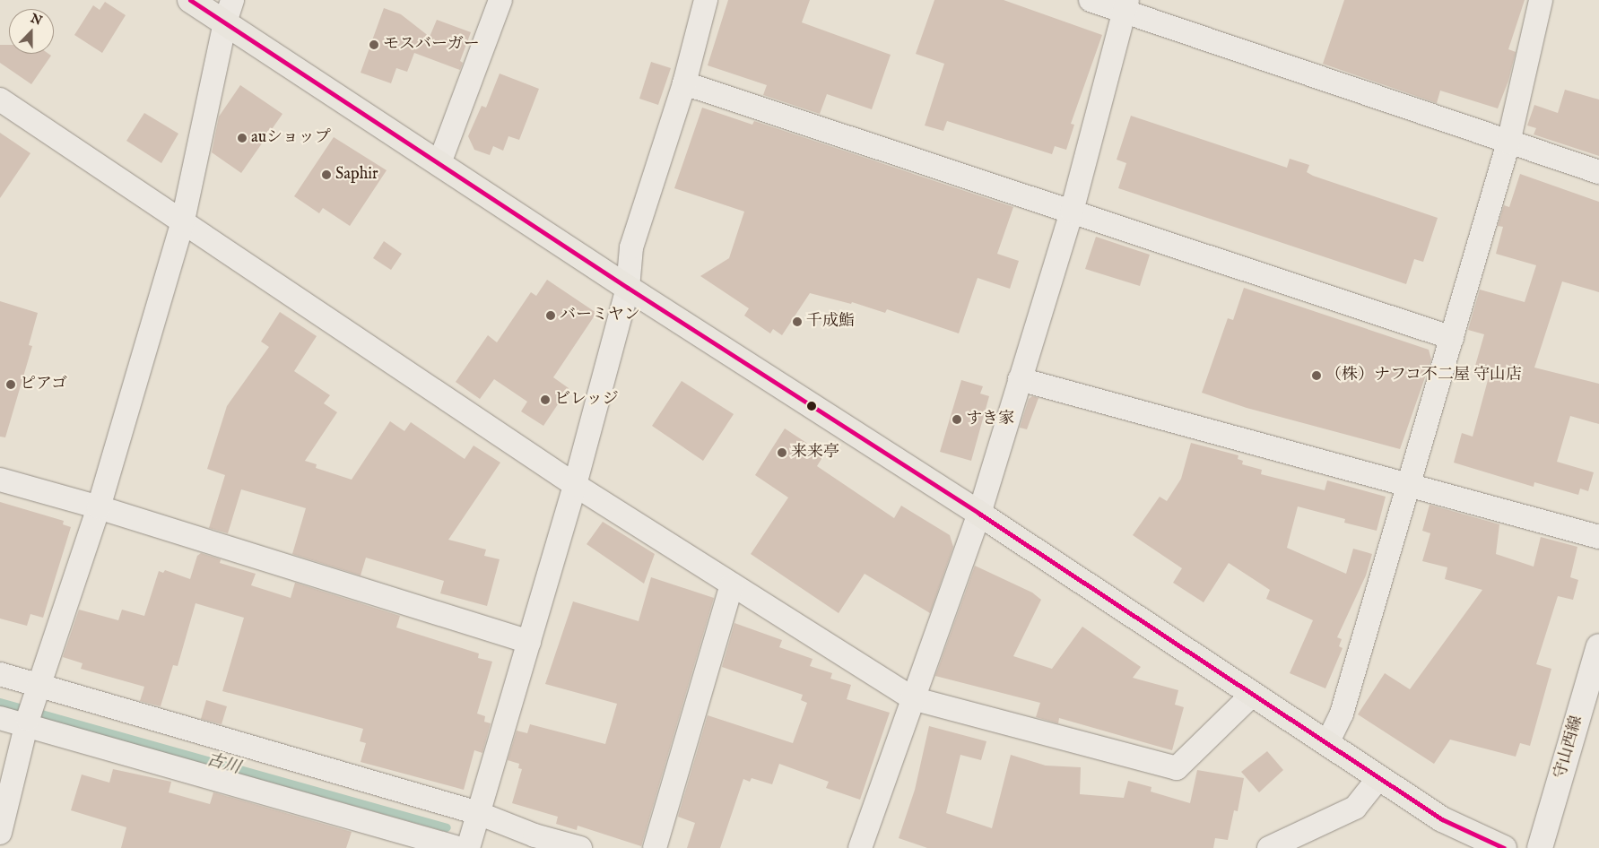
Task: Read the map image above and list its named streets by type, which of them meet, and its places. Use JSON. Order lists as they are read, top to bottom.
{
  "streets": {
    "main road": ["守山西線"]
  },
  "water": ["古川"],
  "places": [
    "モスバーガー",
    "auショップ",
    "Saphir",
    "バーミヤン",
    "千成鮨",
    "（株）ナフコ不二屋 守山店",
    "ピアゴ",
    "ビレッジ",
    "すき家",
    "来来亭"
  ],
  "north": "top"
}
